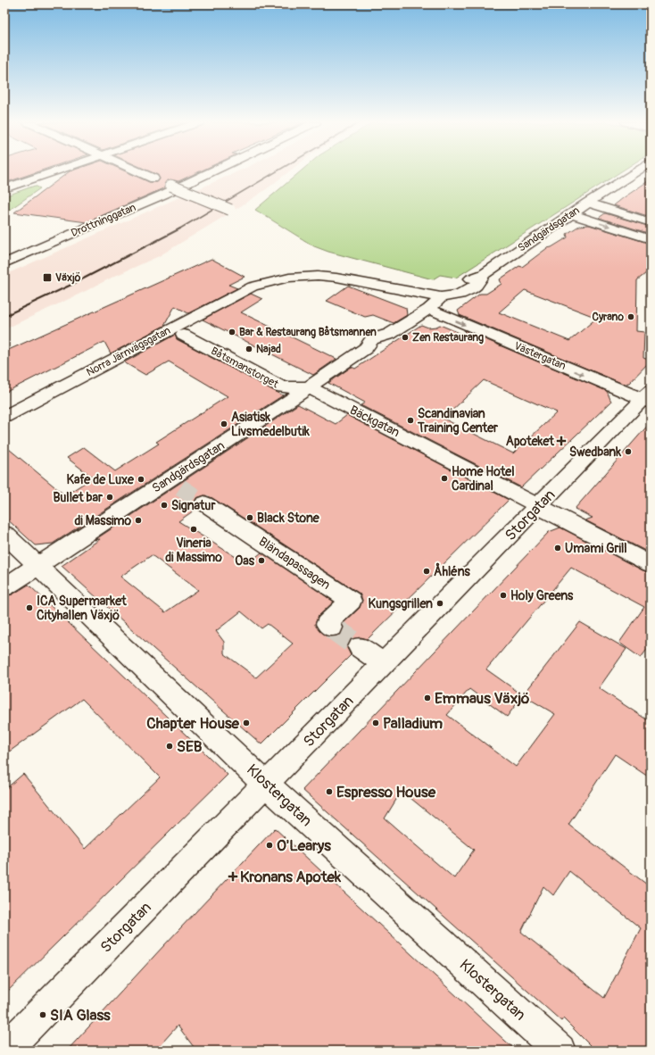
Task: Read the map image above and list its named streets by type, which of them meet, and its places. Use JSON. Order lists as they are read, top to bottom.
{
  "streets": {
    "street": [
      "Drottninggatan",
      "Sandgärdsgatan",
      "Norra Järnvägsgatan",
      "Västergatan",
      "Båtsmanstorget",
      "Bäckgatan",
      "Storgatan",
      "Bländapassagen",
      "Klostergatan"
    ]
  },
  "crossings": [
    ["Sandgärdsgatan", "Norra Järnvägsgatan"],
    ["Sandgärdsgatan", "Västergatan"],
    ["Sandgärdsgatan", "Båtsmanstorget"],
    ["Sandgärdsgatan", "Bäckgatan"],
    ["Sandgärdsgatan", "Klostergatan"],
    ["Västergatan", "Storgatan"],
    ["Båtsmanstorget", "Bäckgatan"],
    ["Bäckgatan", "Storgatan"],
    ["Storgatan", "Klostergatan"]
  ],
  "places": {
    "transit": ["Växjö"],
    "other": [
      "Cyrano",
      "Bar & Restaurang Båtsmannen",
      "Zen Restaurang",
      "Najad",
      "Scandinavian Training Center",
      "Asiatisk Livsmedelbutik",
      "Swedbank",
      "Home Hotel Cardinal",
      "Kafe de Luxe",
      "Bullet bar",
      "Signatur",
      "Black Stone",
      "di Massimo",
      "Vineria di Massimo",
      "Umami Grill",
      "Oas",
      "Åhléns",
      "Holy Greens",
      "Kungsgrillen",
      "ICA Supermarket Cityhallen Växjö",
      "Emmaus Växjö",
      "Chapter House",
      "Palladium",
      "SEB",
      "Espresso House",
      "O'Learys",
      "SIA Glass"
    ],
    "health": ["Apoteket", "Kronans Apotek"]
  }
}
